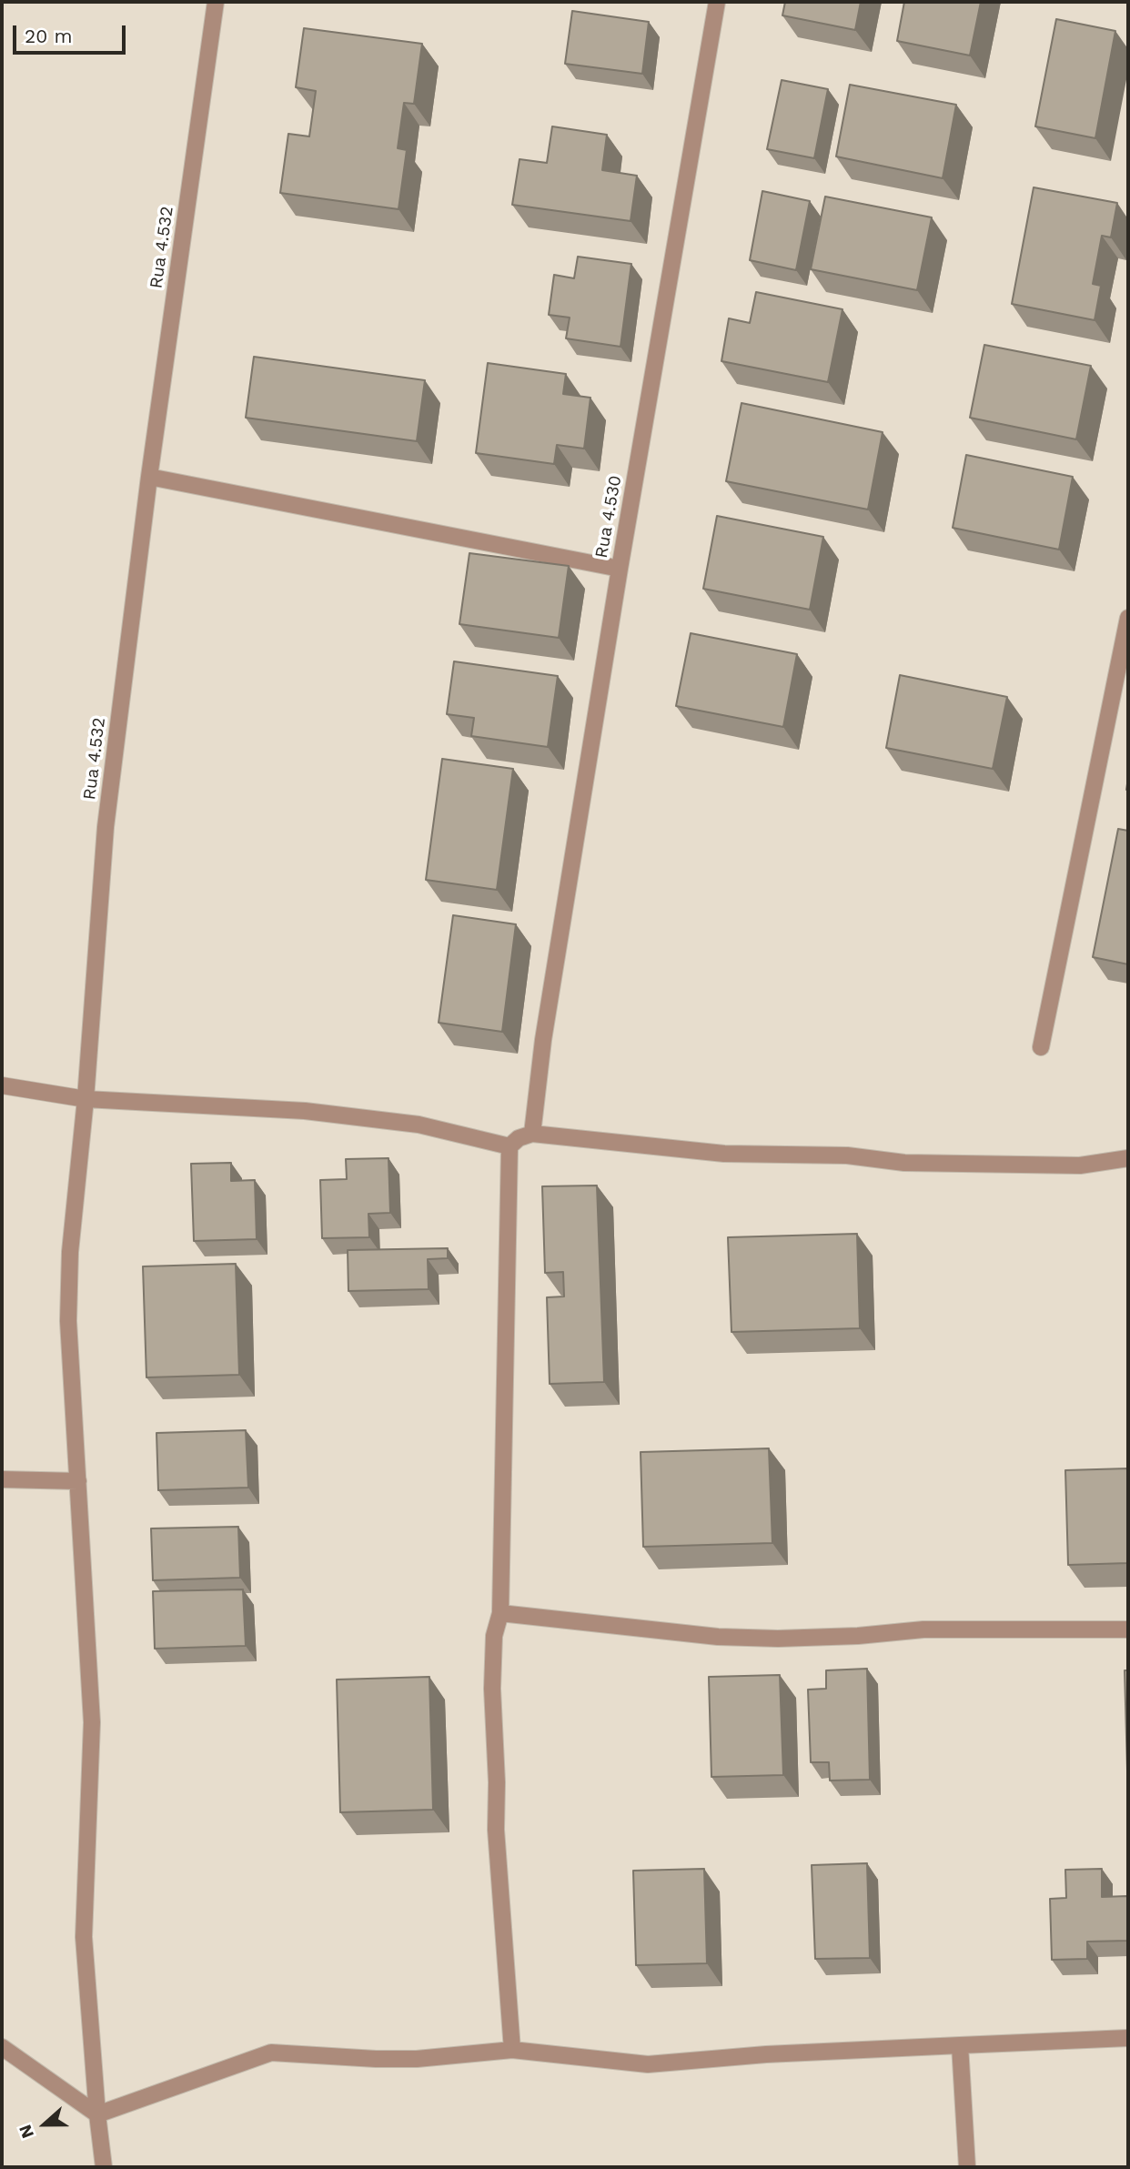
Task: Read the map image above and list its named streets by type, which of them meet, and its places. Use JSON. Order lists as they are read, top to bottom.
{
  "streets": {
    "street": ["Rua 4.532", "Rua 4.530"]
  },
  "scale_bar": "20 m",
  "north": "left"
}
